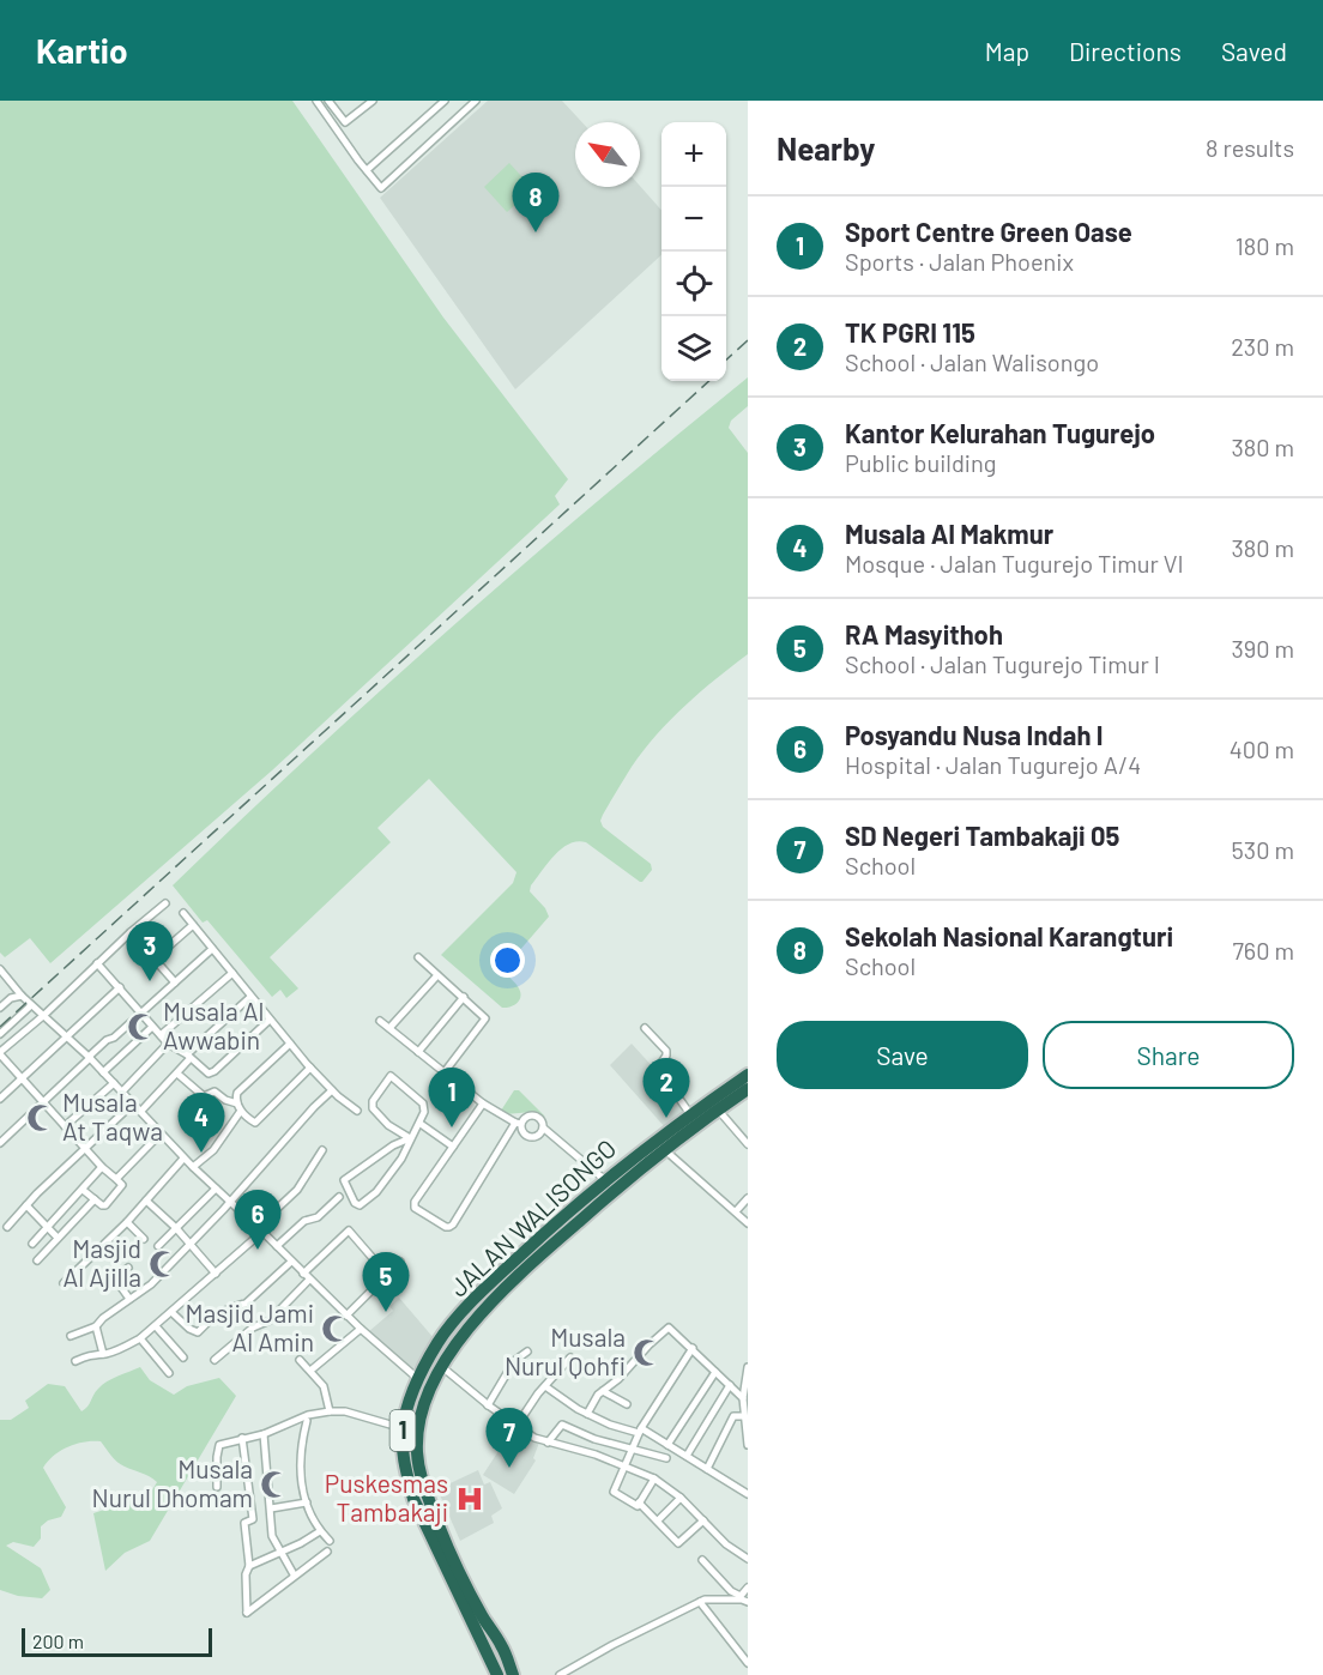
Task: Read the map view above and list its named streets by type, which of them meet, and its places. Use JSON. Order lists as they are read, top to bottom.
{
  "streets": {
    "highway": ["JALAN WALISONGO", "1"]
  },
  "places": {
    "mosque": [
      "Musala Al Awwabin",
      "Musala At Taqwa",
      "Masjid Al Ajilla",
      "Masjid Jami Al Amin",
      "Musala Nurul Qohfi",
      "Musala Nurul Dhomam"
    ],
    "hospital": ["Puskesmas Tambakaji"]
  },
  "scale_bar": "200 m",
  "north": "top left",
  "page": {
    "header": "Kartio",
    "nav": ["Map", "Directions", "Saved"],
    "heading": ["Nearby", "8 results"],
    "map_buttons": ["+", "−"],
    "pins": [
      "8",
      "3",
      "2",
      "1",
      "4",
      "6",
      "5",
      "7"
    ],
    "list": [
      {
        "mark": "1",
        "name": "Sport Centre Green Oase",
        "note": "Sports · Jalan Phoenix",
        "value": "180 m"
      },
      {
        "mark": "2",
        "name": "TK PGRI 115",
        "note": "School · Jalan Walisongo",
        "value": "230 m"
      },
      {
        "mark": "3",
        "name": "Kantor Kelurahan Tugurejo",
        "note": "Public building",
        "value": "380 m"
      },
      {
        "mark": "4",
        "name": "Musala Al Makmur",
        "note": "Mosque · Jalan Tugurejo Timur VI",
        "value": "380 m"
      },
      {
        "mark": "5",
        "name": "RA Masyithoh",
        "note": "School · Jalan Tugurejo Timur I",
        "value": "390 m"
      },
      {
        "mark": "6",
        "name": "Posyandu Nusa Indah I",
        "note": "Hospital · Jalan Tugurejo A/4",
        "value": "400 m"
      },
      {
        "mark": "7",
        "name": "SD Negeri Tambakaji 05",
        "note": "School",
        "value": "530 m"
      },
      {
        "mark": "8",
        "name": "Sekolah Nasional Karangturi",
        "note": "School",
        "value": "760 m"
      }
    ],
    "buttons": ["Save", "Share"],
    "scale": "200 m"
  }
}
